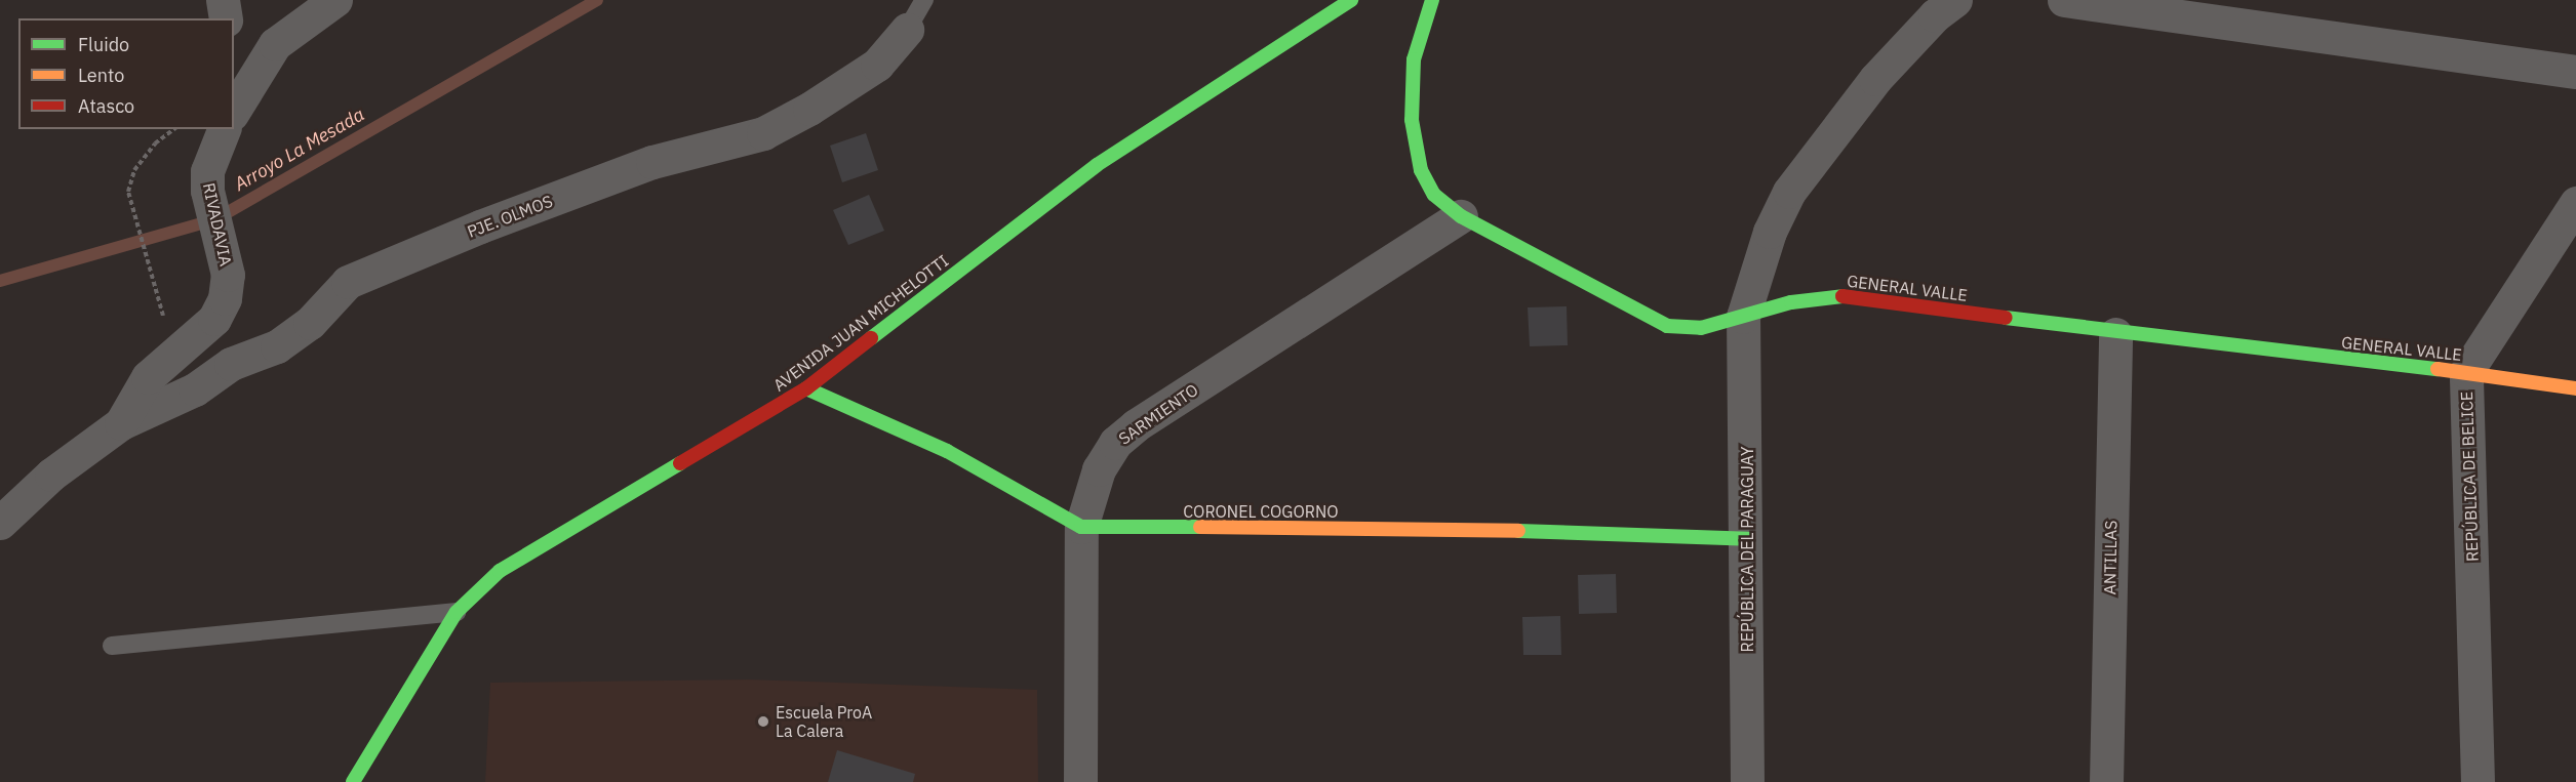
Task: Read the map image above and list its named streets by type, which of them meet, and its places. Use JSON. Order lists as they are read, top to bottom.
{
  "streets": {
    "street": [
      "PJE. OLMOS",
      "RIVADAVIA",
      "GENERAL VALLE",
      "AVENIDA JUAN MICHELOTTI",
      "SARMIENTO",
      "REPÚBLICA DE BELICE",
      "CORONEL COGORNO",
      "REPÚBLICA DEL PARAGUAY",
      "ANTILLAS"
    ]
  },
  "crossings": [
    ["PJE. OLMOS", "RIVADAVIA"],
    ["GENERAL VALLE", "SARMIENTO"],
    ["GENERAL VALLE", "REPÚBLICA DE BELICE"],
    ["GENERAL VALLE", "REPÚBLICA DEL PARAGUAY"],
    ["GENERAL VALLE", "ANTILLAS"],
    ["AVENIDA JUAN MICHELOTTI", "CORONEL COGORNO"],
    ["SARMIENTO", "CORONEL COGORNO"],
    ["CORONEL COGORNO", "REPÚBLICA DEL PARAGUAY"]
  ],
  "water": ["Arroyo La Mesada"],
  "places": ["Escuela ProA La Calera"],
  "legend": ["Fluido", "Lento", "Atasco"]
}
